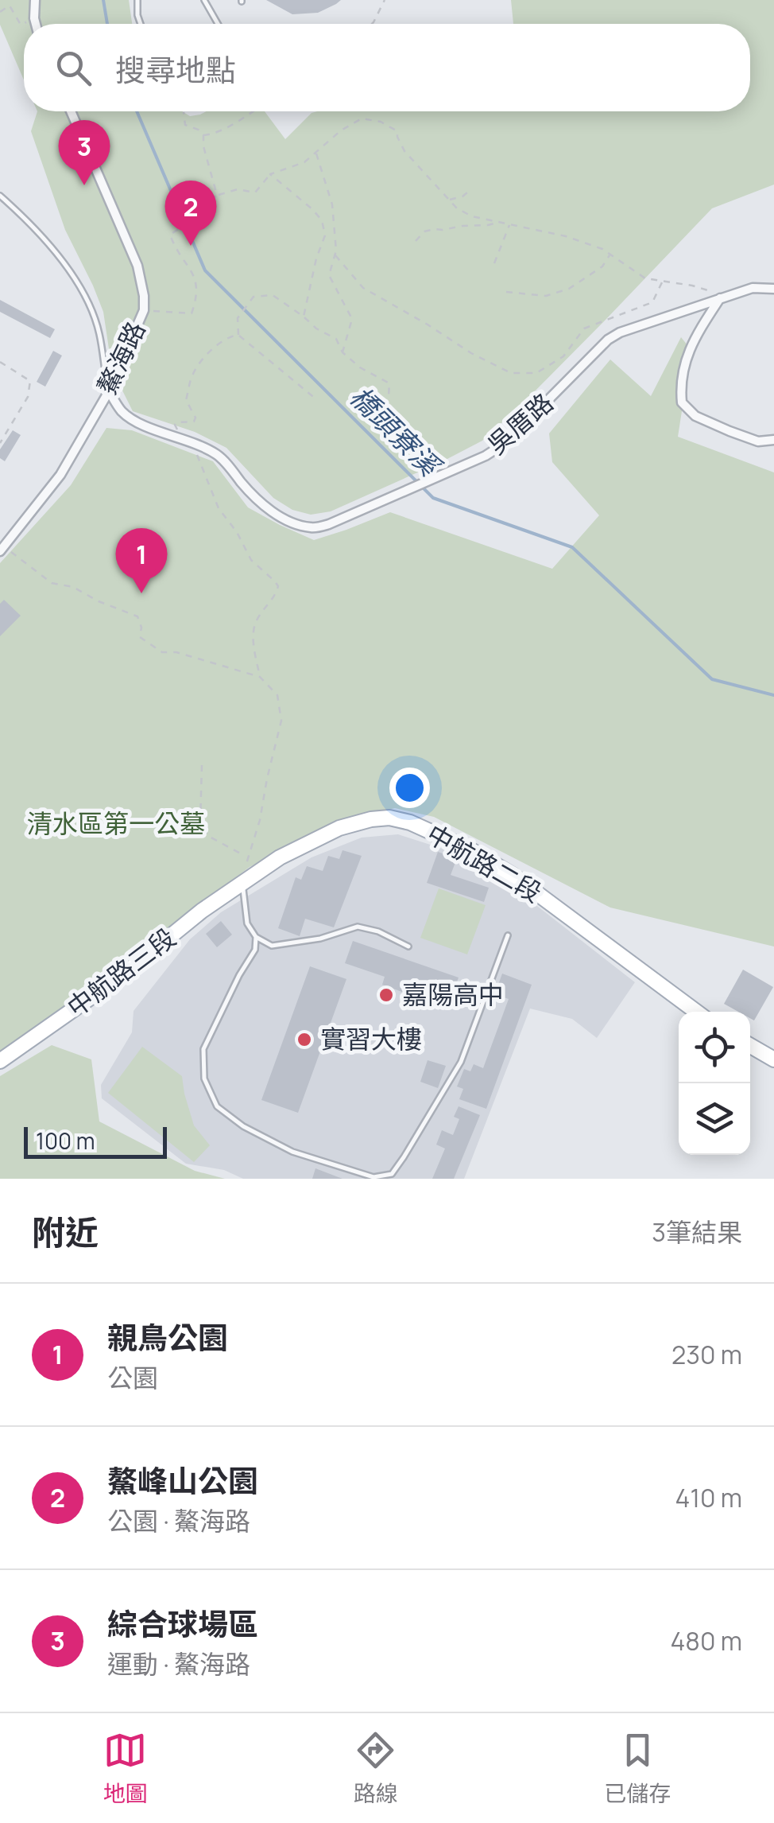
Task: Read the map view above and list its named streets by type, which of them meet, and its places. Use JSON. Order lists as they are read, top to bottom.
{
  "streets": {
    "main road": ["中航路二段", "中航路三段"],
    "street": ["鰲海路", "吳厝路"]
  },
  "crossings": [
    ["鰲海路", "吳厝路"],
    ["中航路二段", "中航路三段"]
  ],
  "water": ["橋頭寮溪"],
  "parks": ["清水區第一公墓"],
  "places": ["嘉陽高中", "實習大樓"],
  "scale_bar": "100 m",
  "page": {
    "search": "搜尋地點",
    "pins": ["3", "2", "1"],
    "scale": "100 m",
    "heading": ["附近", "3筆結果"],
    "list": [
      {
        "mark": "1",
        "name": "親鳥公園",
        "note": "公園",
        "value": "230 m"
      },
      {
        "mark": "2",
        "name": "鰲峰山公園",
        "note": "公園 · 鰲海路",
        "value": "410 m"
      },
      {
        "mark": "3",
        "name": "綜合球場區",
        "note": "運動 · 鰲海路",
        "value": "480 m"
      }
    ],
    "nav": ["地圖", "路線", "已儲存"]
  }
}
